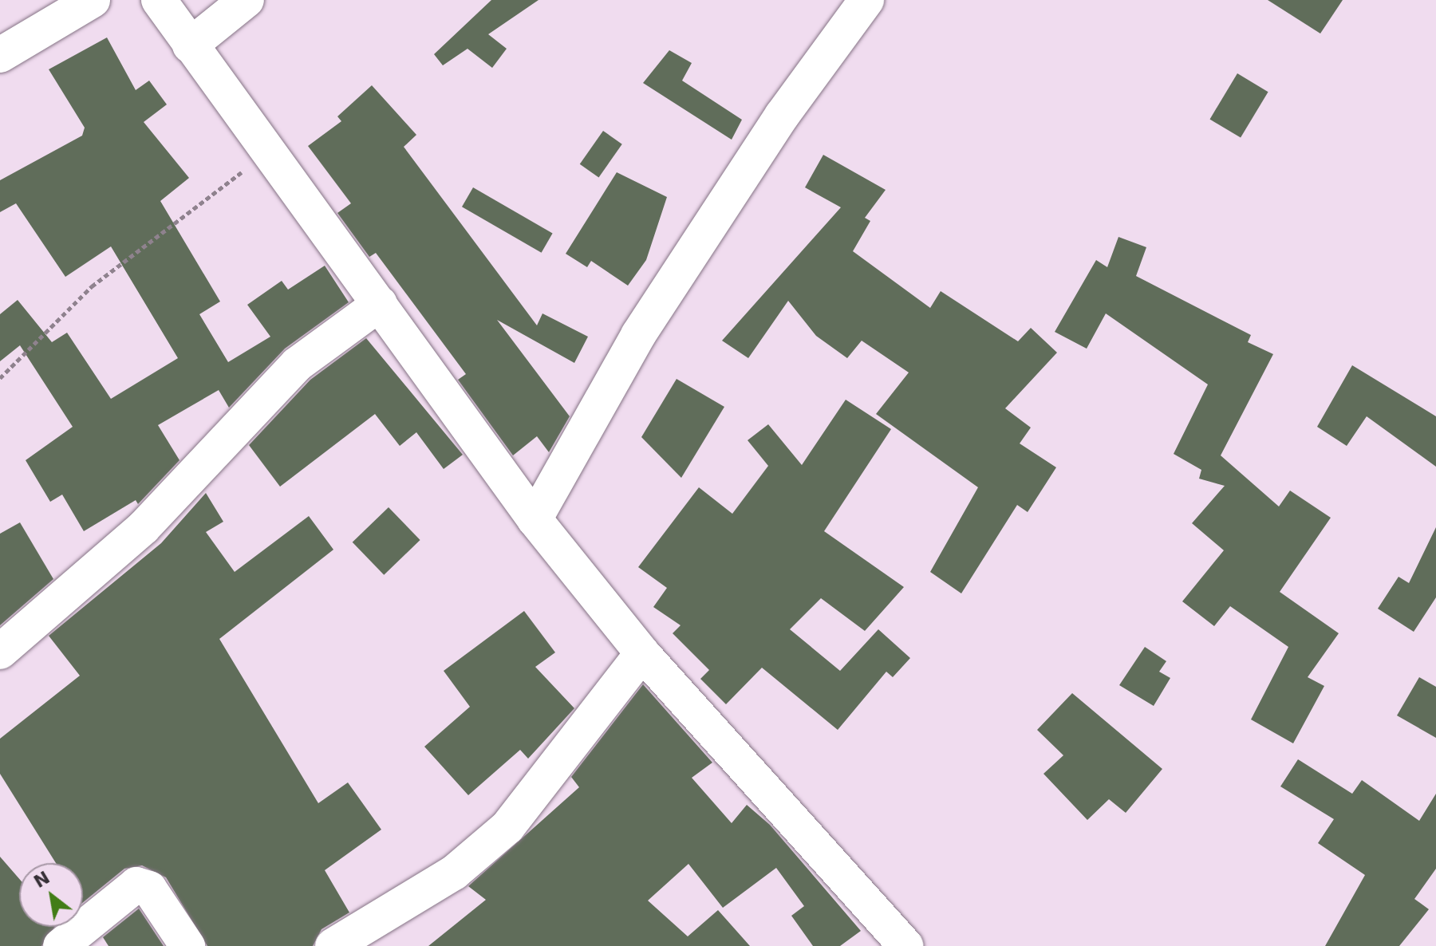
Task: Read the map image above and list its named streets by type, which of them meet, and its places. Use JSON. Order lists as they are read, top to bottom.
{
  "north": "top left"
}
